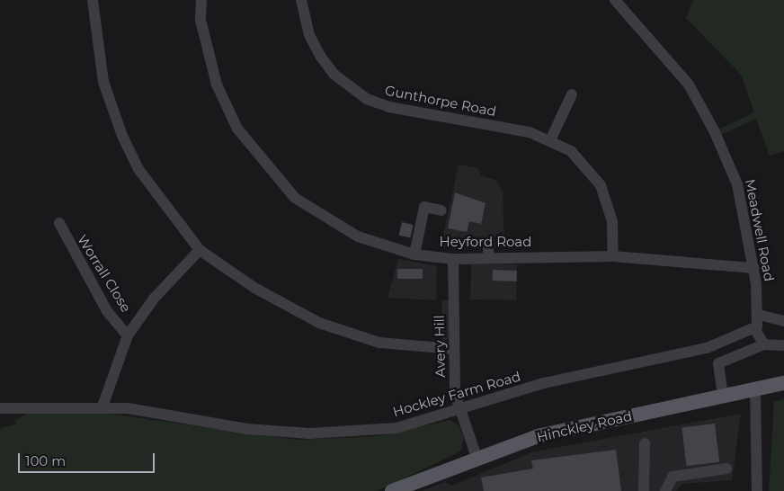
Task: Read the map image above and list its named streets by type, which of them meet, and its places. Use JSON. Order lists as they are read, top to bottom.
{
  "streets": {
    "main road": ["Hinckley Road"],
    "street": [
      "Gunthorpe Road",
      "Meadwell Road",
      "Heyford Road",
      "Worrall Close",
      "Avery Hill",
      "Hockley Farm Road"
    ]
  },
  "crossings": [
    ["Gunthorpe Road", "Heyford Road"],
    ["Meadwell Road", "Heyford Road"],
    ["Meadwell Road", "Hockley Farm Road"],
    ["Heyford Road", "Avery Hill"],
    ["Avery Hill", "Hockley Farm Road"],
    ["Avery Hill", "Hinckley Road"]
  ],
  "scale_bar": "100 m"
}
